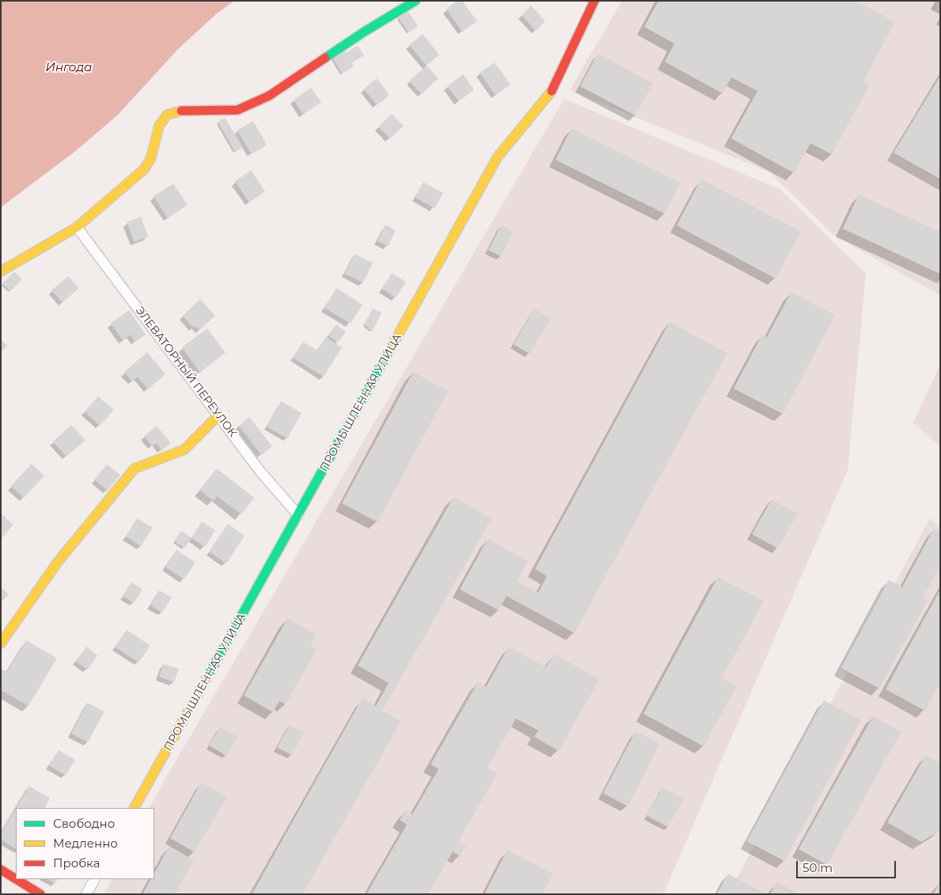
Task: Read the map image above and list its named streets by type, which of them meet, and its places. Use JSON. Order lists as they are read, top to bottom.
{
  "streets": {
    "street": ["ЭЛЕВАТОРНЫЙ ПЕРЕУЛОК", "ПРОМЫШЛЕННАЯ УЛИЦА"]
  },
  "crossings": [
    ["ЭЛЕВАТОРНЫЙ ПЕРЕУЛОК", "ПРОМЫШЛЕННАЯ УЛИЦА"]
  ],
  "water": ["Ингода"],
  "legend": ["Свободно", "Медленно", "Пробка"],
  "scale_bar": "50 m"
}
